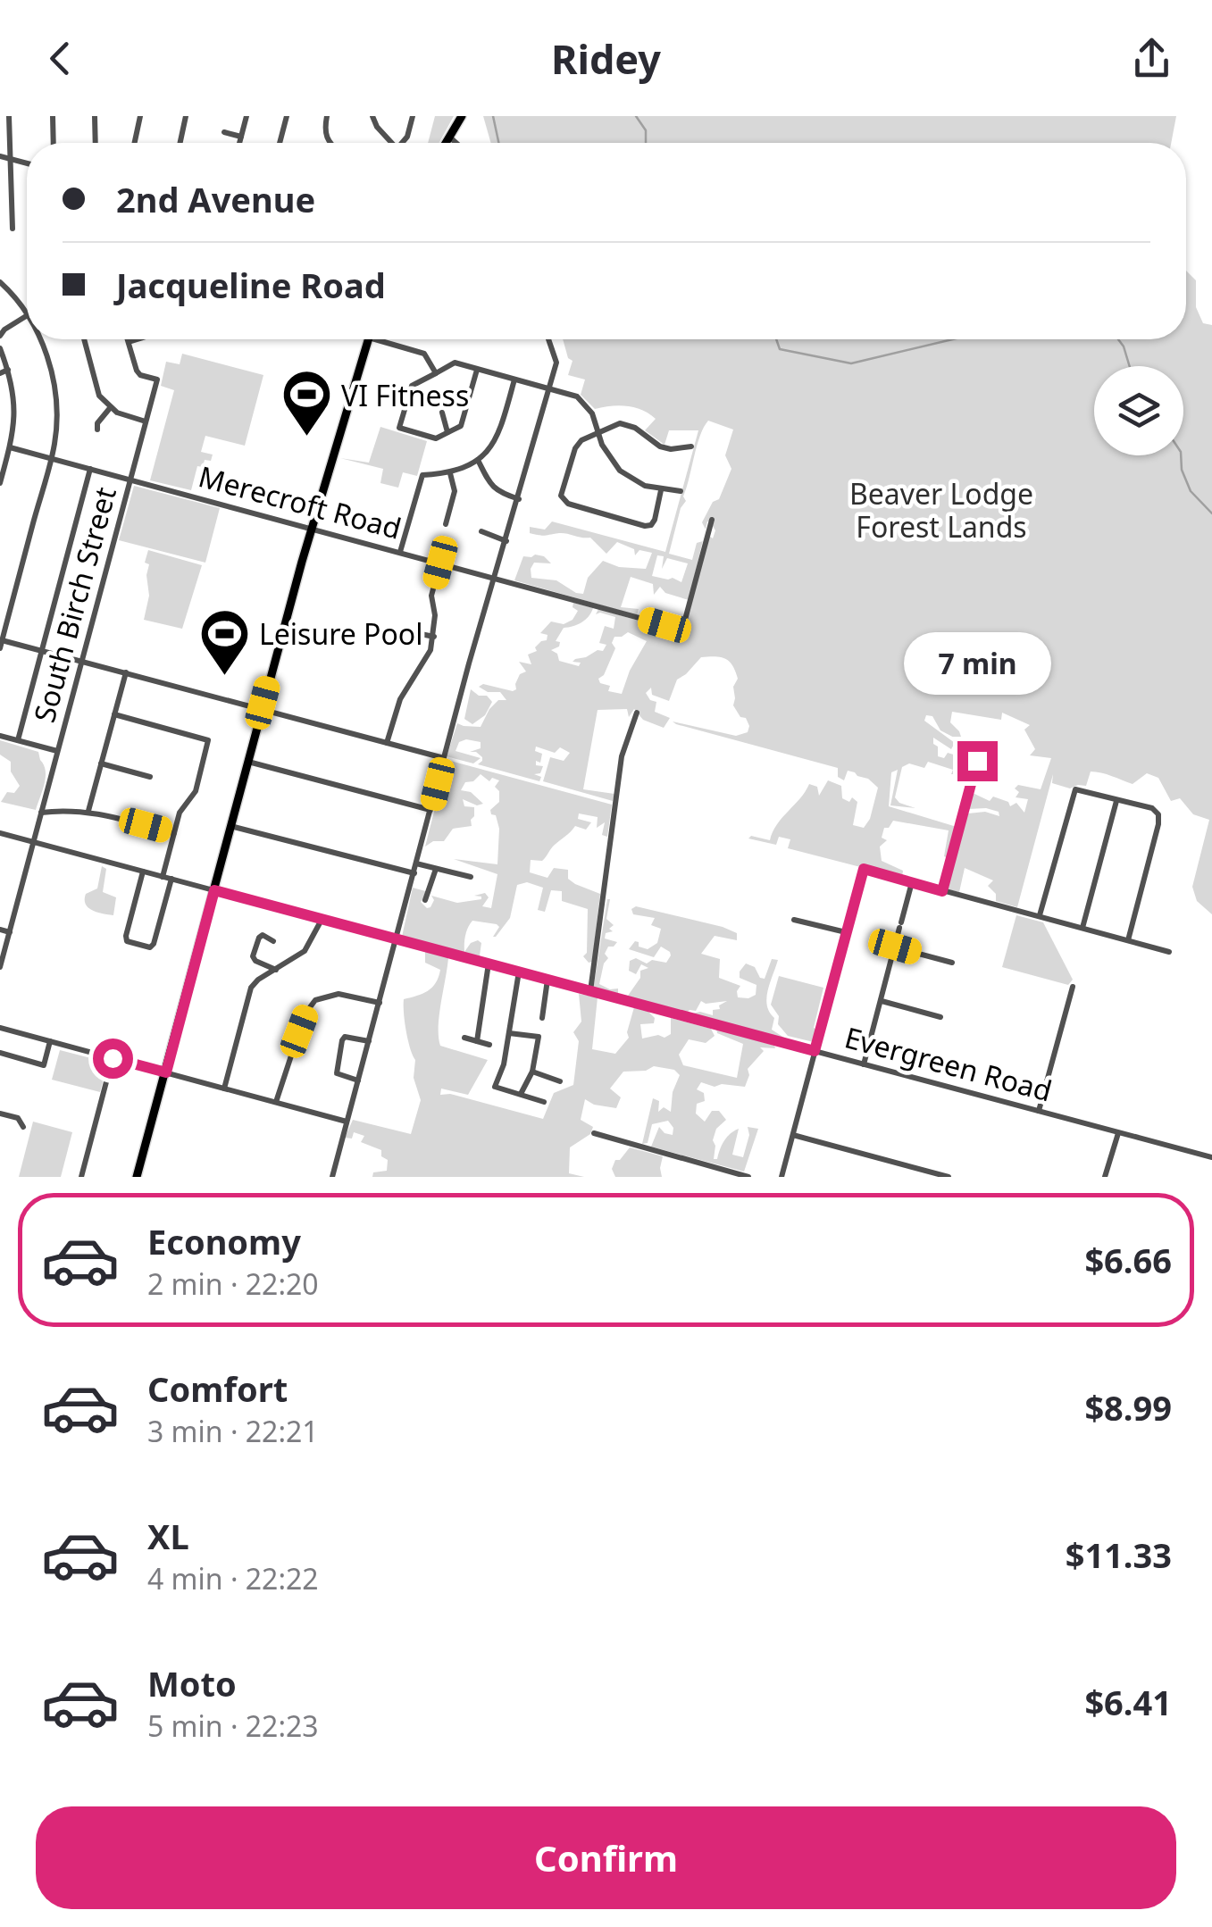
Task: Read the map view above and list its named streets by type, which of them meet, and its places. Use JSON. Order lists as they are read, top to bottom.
{
  "streets": {
    "street": ["Merecroft Road", "South Birch Street", "Evergreen Road"]
  },
  "crossings": [
    ["Merecroft Road", "South Birch Street"],
    ["South Birch Street", "Evergreen Road"]
  ],
  "parks": ["Beaver Lodge Forest Lands"],
  "places": {
    "sports": ["VI Fitness", "Leisure Pool"]
  },
  "page": {
    "header": "Ridey",
    "banner": ["2nd Avenue", "Jacqueline Road"],
    "bubble": "7 min",
    "list": [
      {
        "name": "Economy",
        "note": "2 min · 22:20",
        "value": "$6.66"
      },
      {
        "name": "Comfort",
        "note": "3 min · 22:21",
        "value": "$8.99"
      },
      {
        "name": "XL",
        "note": "4 min · 22:22",
        "value": "$11.33"
      },
      {
        "name": "Moto",
        "note": "5 min · 22:23",
        "value": "$6.41"
      }
    ],
    "buttons": "Confirm"
  }
}
